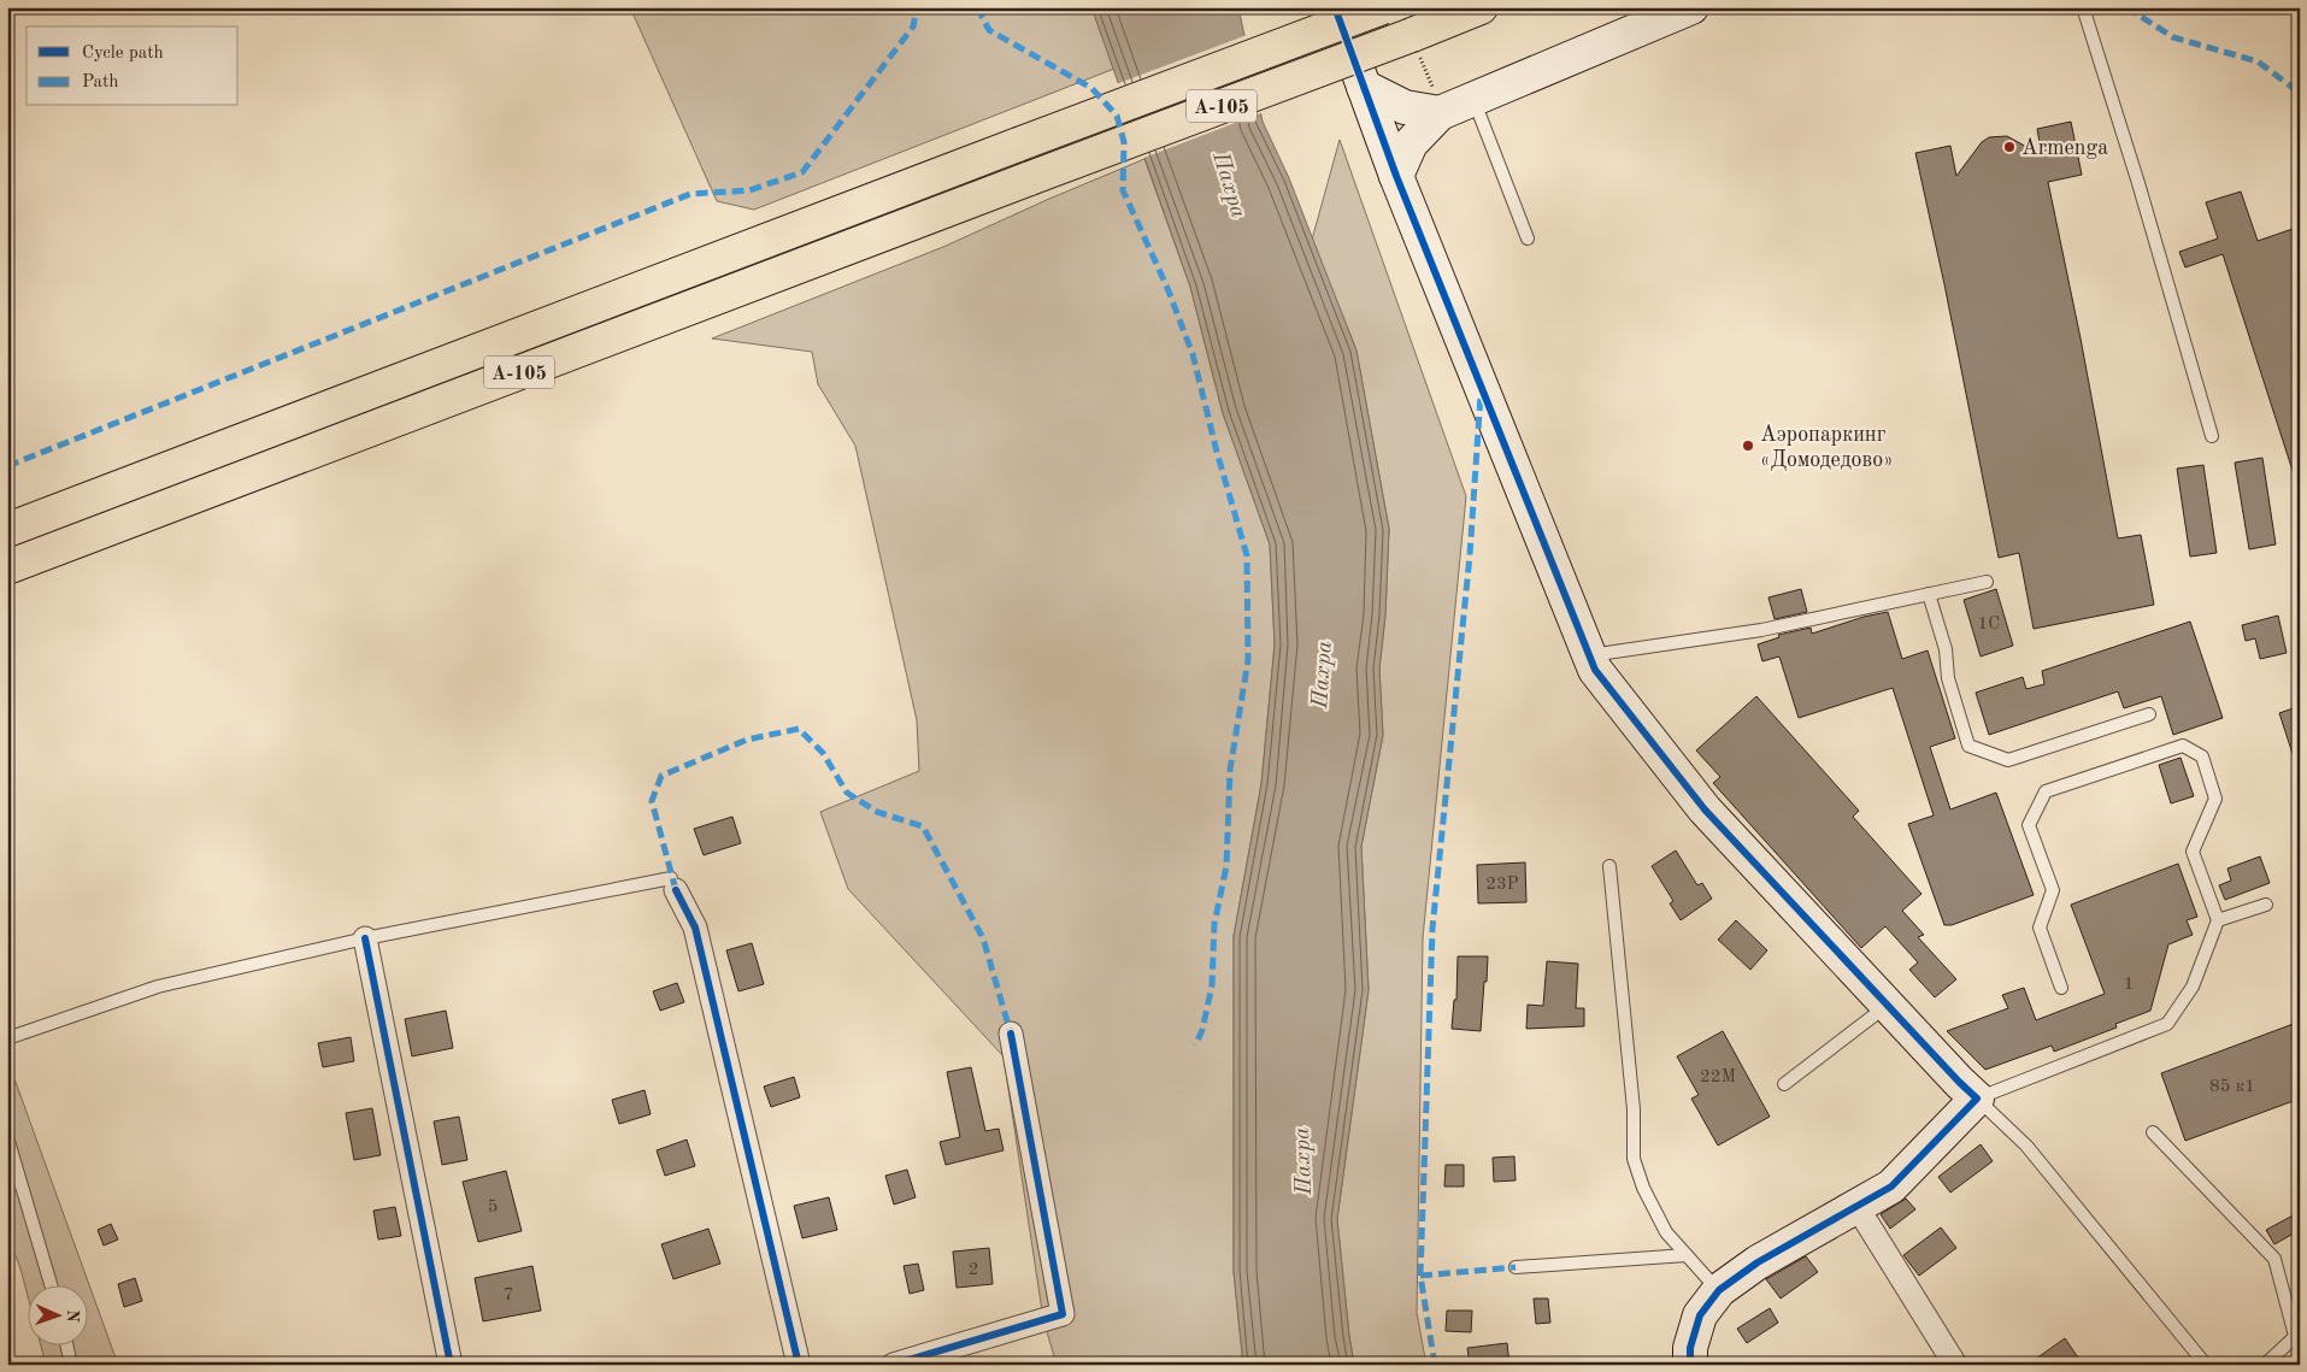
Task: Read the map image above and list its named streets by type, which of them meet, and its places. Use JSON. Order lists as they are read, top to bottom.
{
  "streets": {
    "highway": ["А-105"]
  },
  "water": ["Пахра"],
  "places": ["Armenga", "Аэропаркинг «Домодедово»"],
  "house_numbers": [
    "1С",
    "23Р",
    "1",
    "22М",
    "85 к1",
    "5",
    "2",
    "7"
  ],
  "legend": ["Cycle path", "Path"],
  "north": "right"
}
